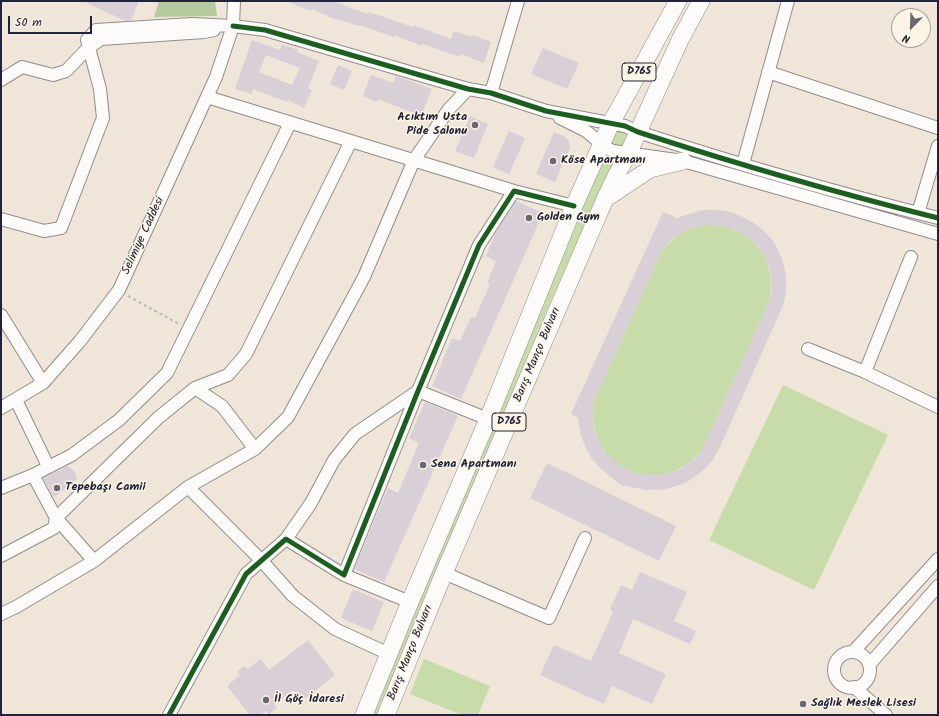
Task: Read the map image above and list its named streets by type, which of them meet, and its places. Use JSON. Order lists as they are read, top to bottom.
{
  "streets": {
    "highway": ["D765", "Barış Manço Bulvarı"],
    "street": ["Selimiye Caddesi"]
  },
  "places": [
    "Acıktım Usta Pide Salonu",
    "Köse Apartmanı",
    "Golden Gym",
    "Sena Apartmanı",
    "Tepebaşı Camii",
    "İl Göç İdaresi",
    "Sağlık Meslek Lisesi"
  ],
  "scale_bar": "50 m",
  "north": "bottom left"
}
